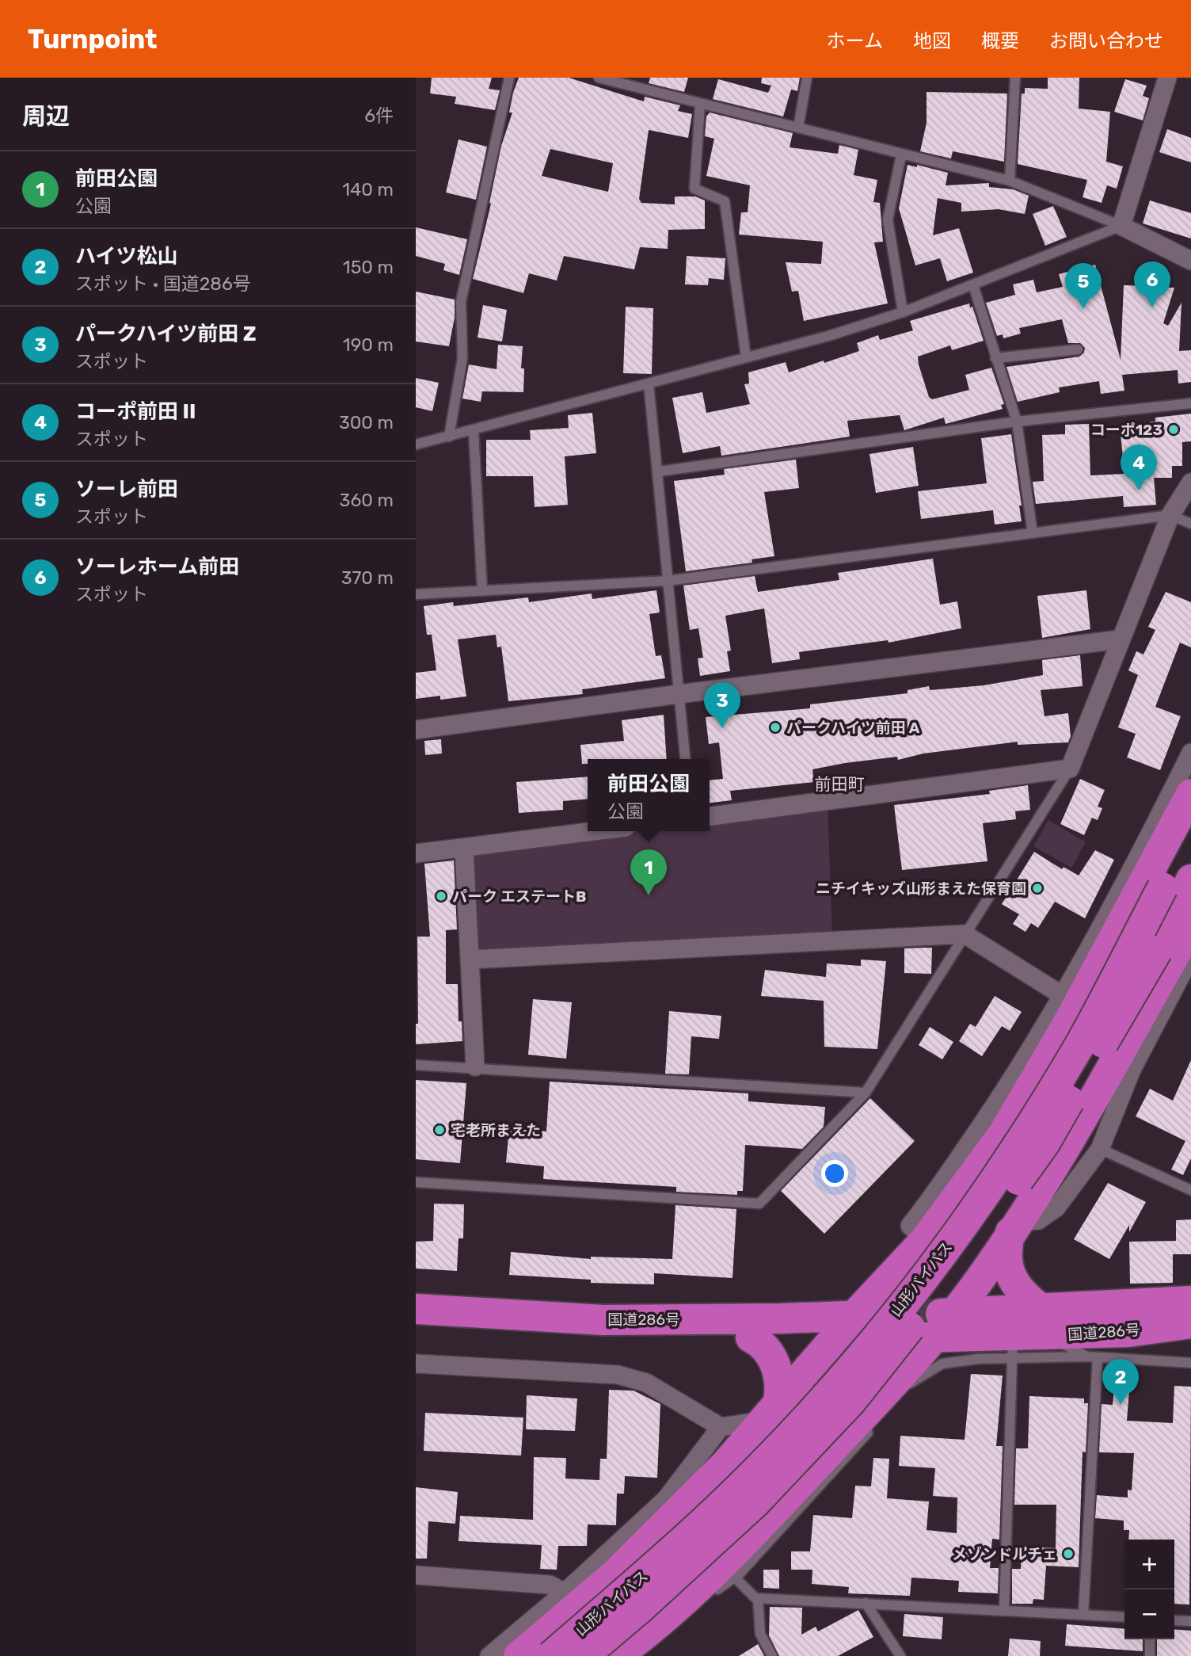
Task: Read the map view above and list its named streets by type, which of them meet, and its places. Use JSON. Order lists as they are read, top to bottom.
{
  "streets": {
    "highway": ["山形バイパス", "国道286号"]
  },
  "districts": ["前田町"],
  "places": [
    "コーポ123",
    "パークハイツ前田 A",
    "ニチイキッズ山形まえた保育園",
    "パーク エステートB",
    "宅老所まえた",
    "メゾンドルチェ"
  ],
  "page": {
    "header": "Turnpoint",
    "nav": [
      "ホーム",
      "地図",
      "概要",
      "お問い合わせ"
    ],
    "heading": ["周辺", "6件"],
    "list": [
      {
        "mark": "1",
        "name": "前田公園",
        "note": "公園",
        "value": "140 m"
      },
      {
        "mark": "2",
        "name": "ハイツ松山",
        "note": "スポット · 国道286号",
        "value": "150 m"
      },
      {
        "mark": "3",
        "name": "パークハイツ前田 Z",
        "note": "スポット",
        "value": "190 m"
      },
      {
        "mark": "4",
        "name": "コーポ前田 II",
        "note": "スポット",
        "value": "300 m"
      },
      {
        "mark": "5",
        "name": "ソーレ前田",
        "note": "スポット",
        "value": "360 m"
      },
      {
        "mark": "6",
        "name": "ソーレホーム前田",
        "note": "スポット",
        "value": "370 m"
      }
    ],
    "pins": [
      "6",
      "5",
      "4",
      "3",
      "1",
      "2"
    ],
    "popup": ["前田公園", "公園"],
    "map_buttons": ["+", "−"]
  }
}
